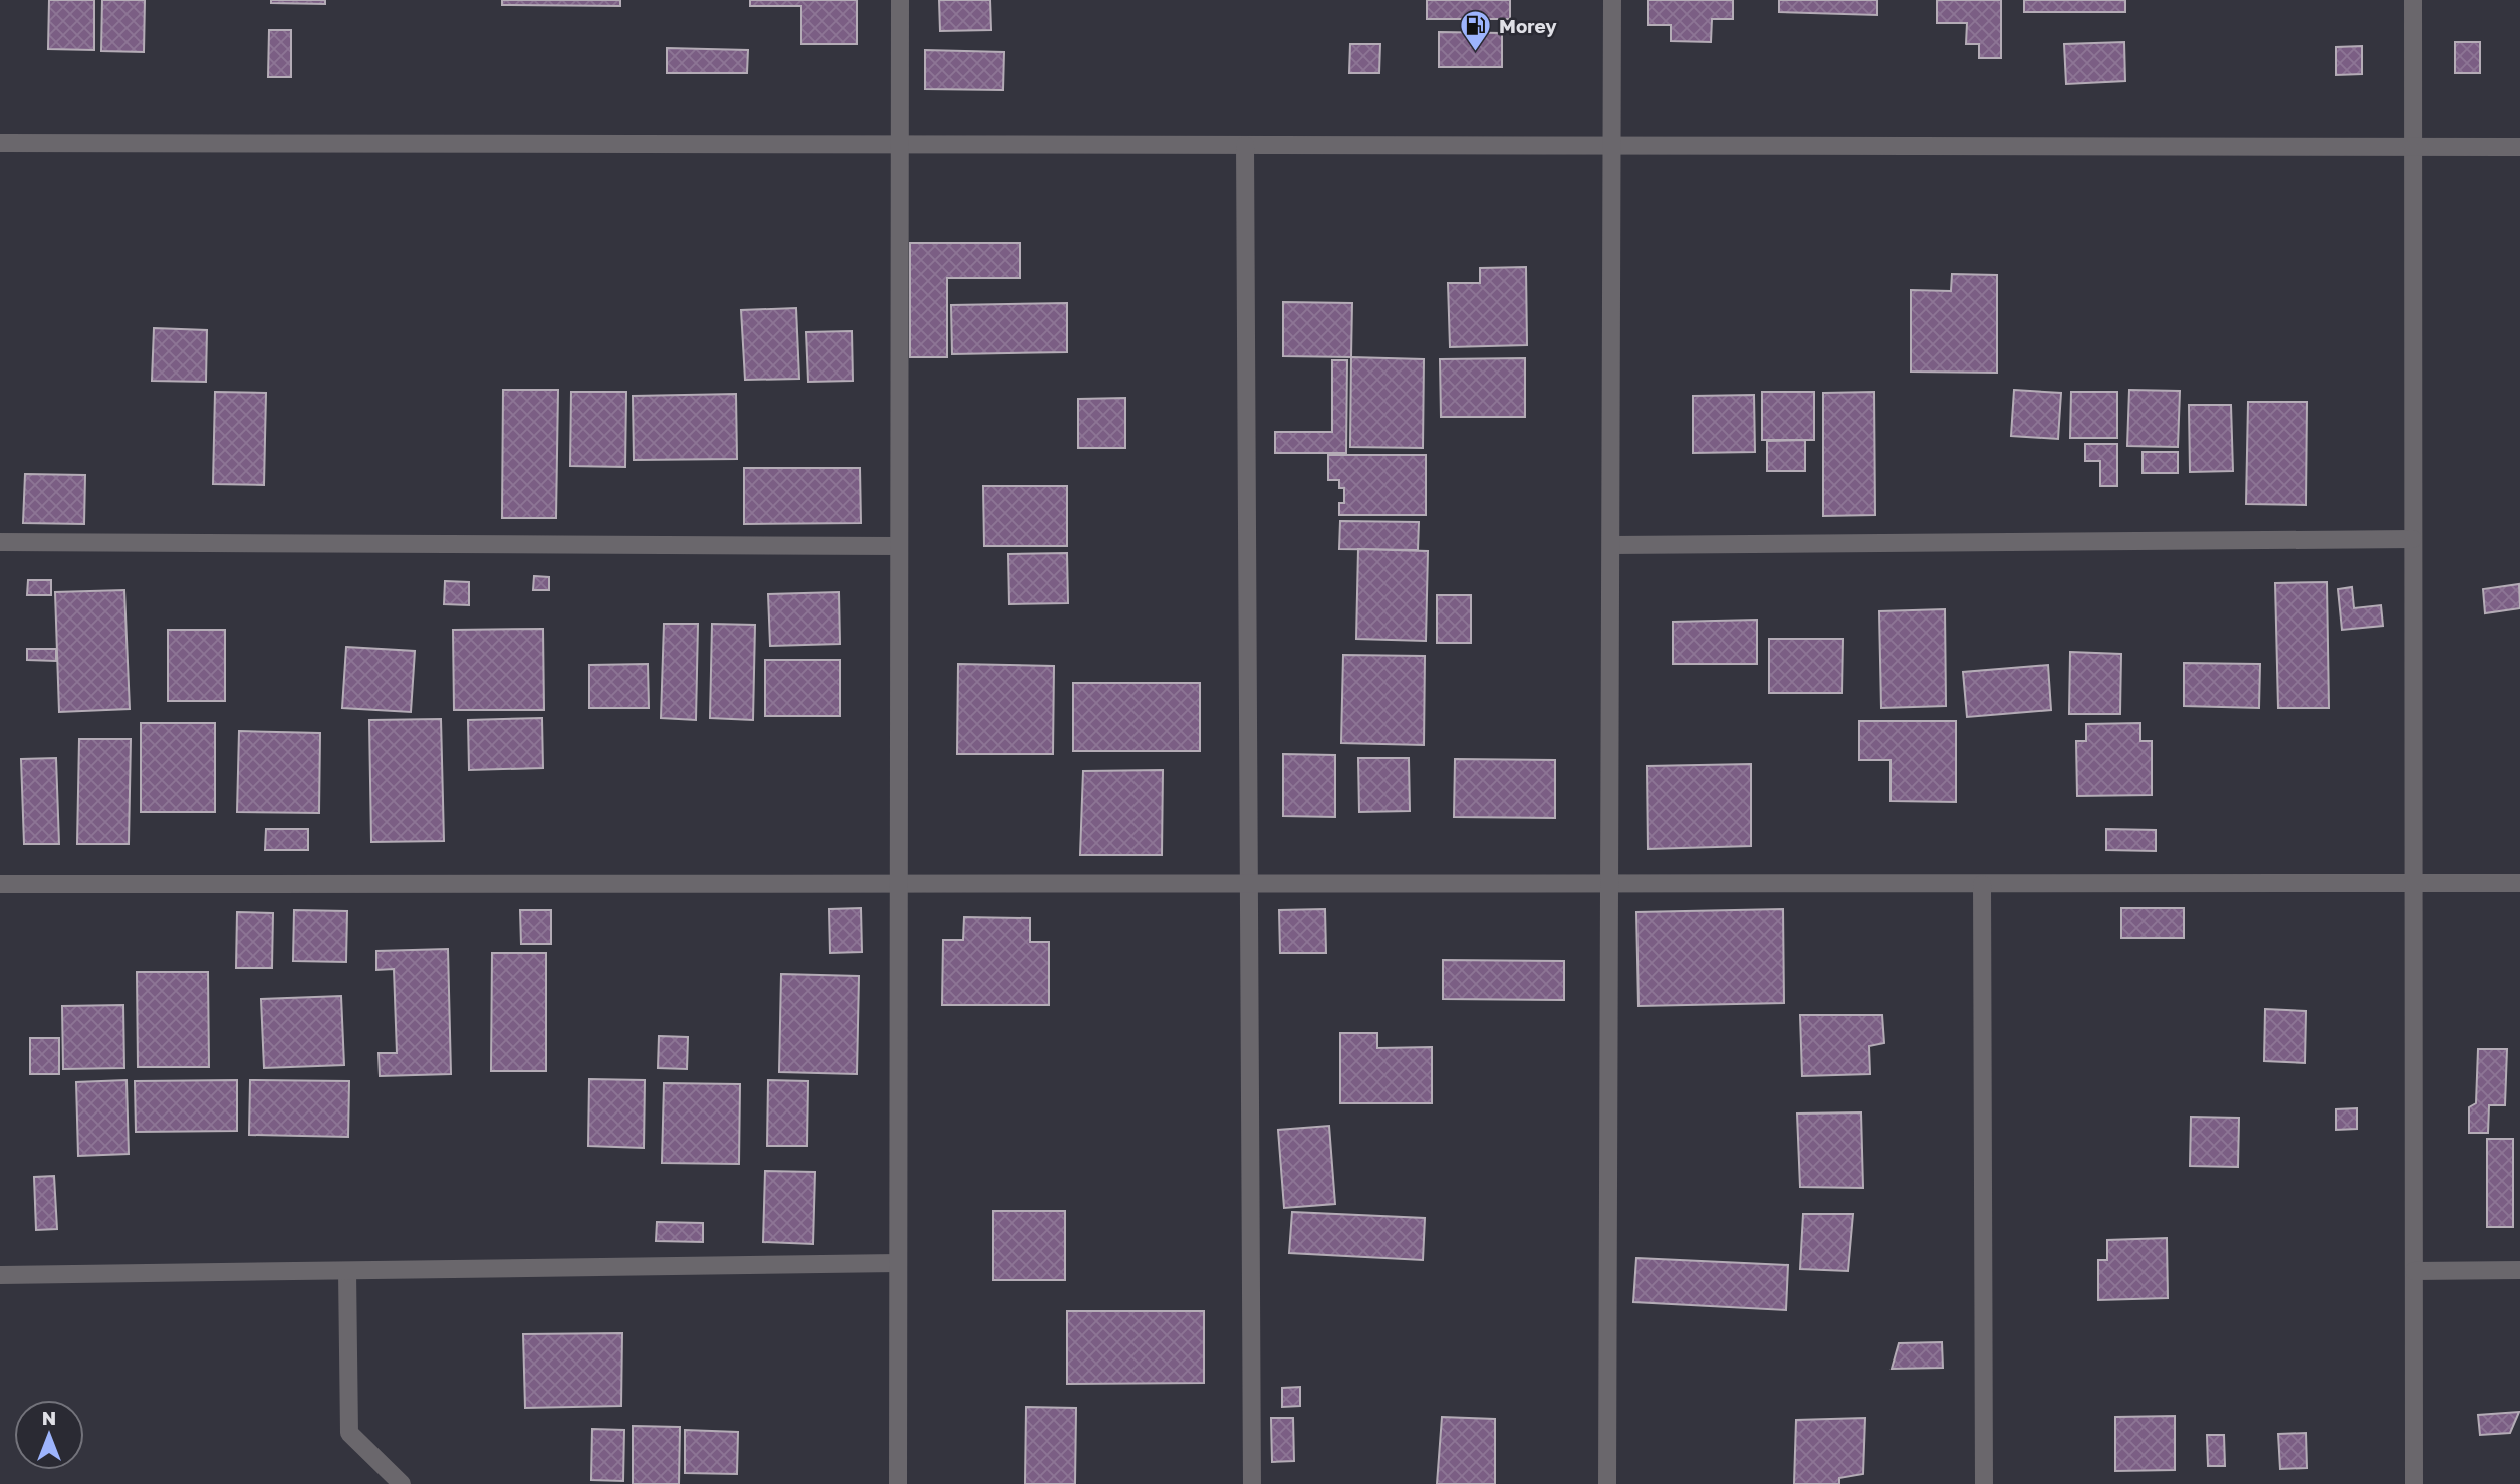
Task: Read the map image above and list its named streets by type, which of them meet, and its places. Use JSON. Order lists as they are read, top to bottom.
{
  "places": {
    "fuel station": ["Morey"]
  },
  "north": "top"
}
